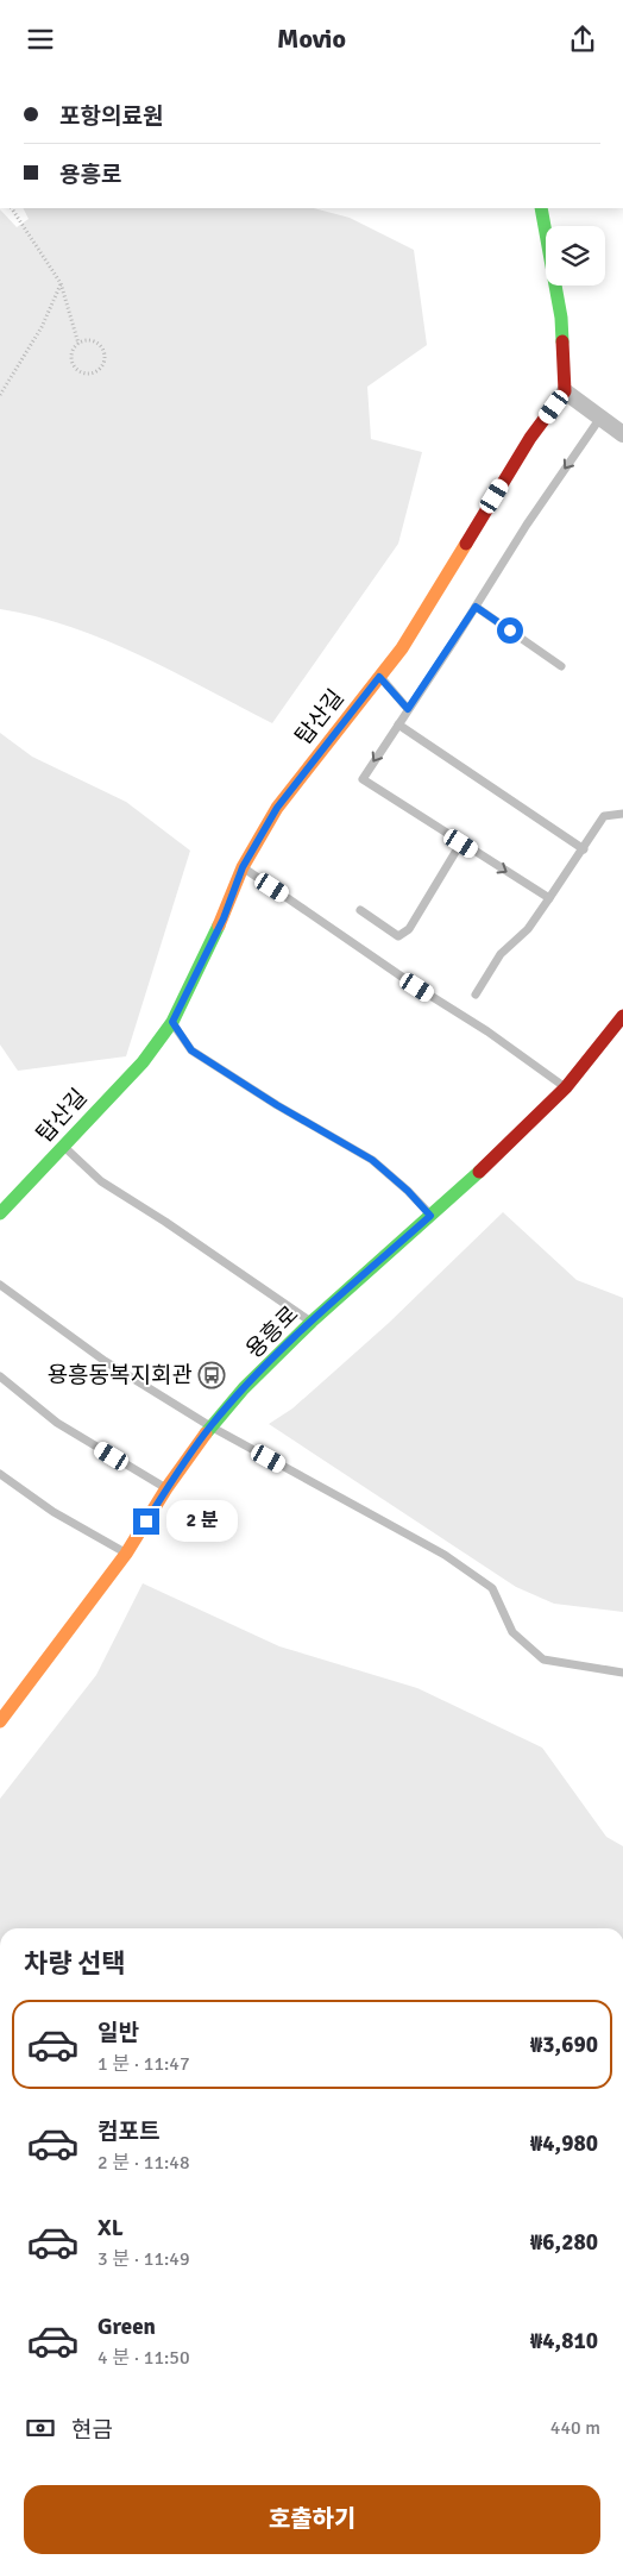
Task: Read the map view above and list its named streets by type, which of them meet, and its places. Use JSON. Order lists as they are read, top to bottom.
{
  "streets": {
    "street": ["탑산길", "용흥로"]
  },
  "places": {
    "bus stop": ["용흥동복지회관"]
  },
  "page": {
    "header": "Movio",
    "banner": ["포항의료원", "용흥로"],
    "bubble": "2 분",
    "heading": "차량 선택",
    "list": [
      {
        "name": "일반",
        "note": "1 분 · 11:47",
        "value": "₩3,690"
      },
      {
        "name": "컴포트",
        "note": "2 분 · 11:48",
        "value": "₩4,980"
      },
      {
        "name": "XL",
        "note": "3 분 · 11:49",
        "value": "₩6,280"
      },
      {
        "name": "Green",
        "note": "4 분 · 11:50",
        "value": "₩4,810"
      }
    ],
    "pay": ["현금", "440 m"],
    "buttons": "호출하기"
  }
}
